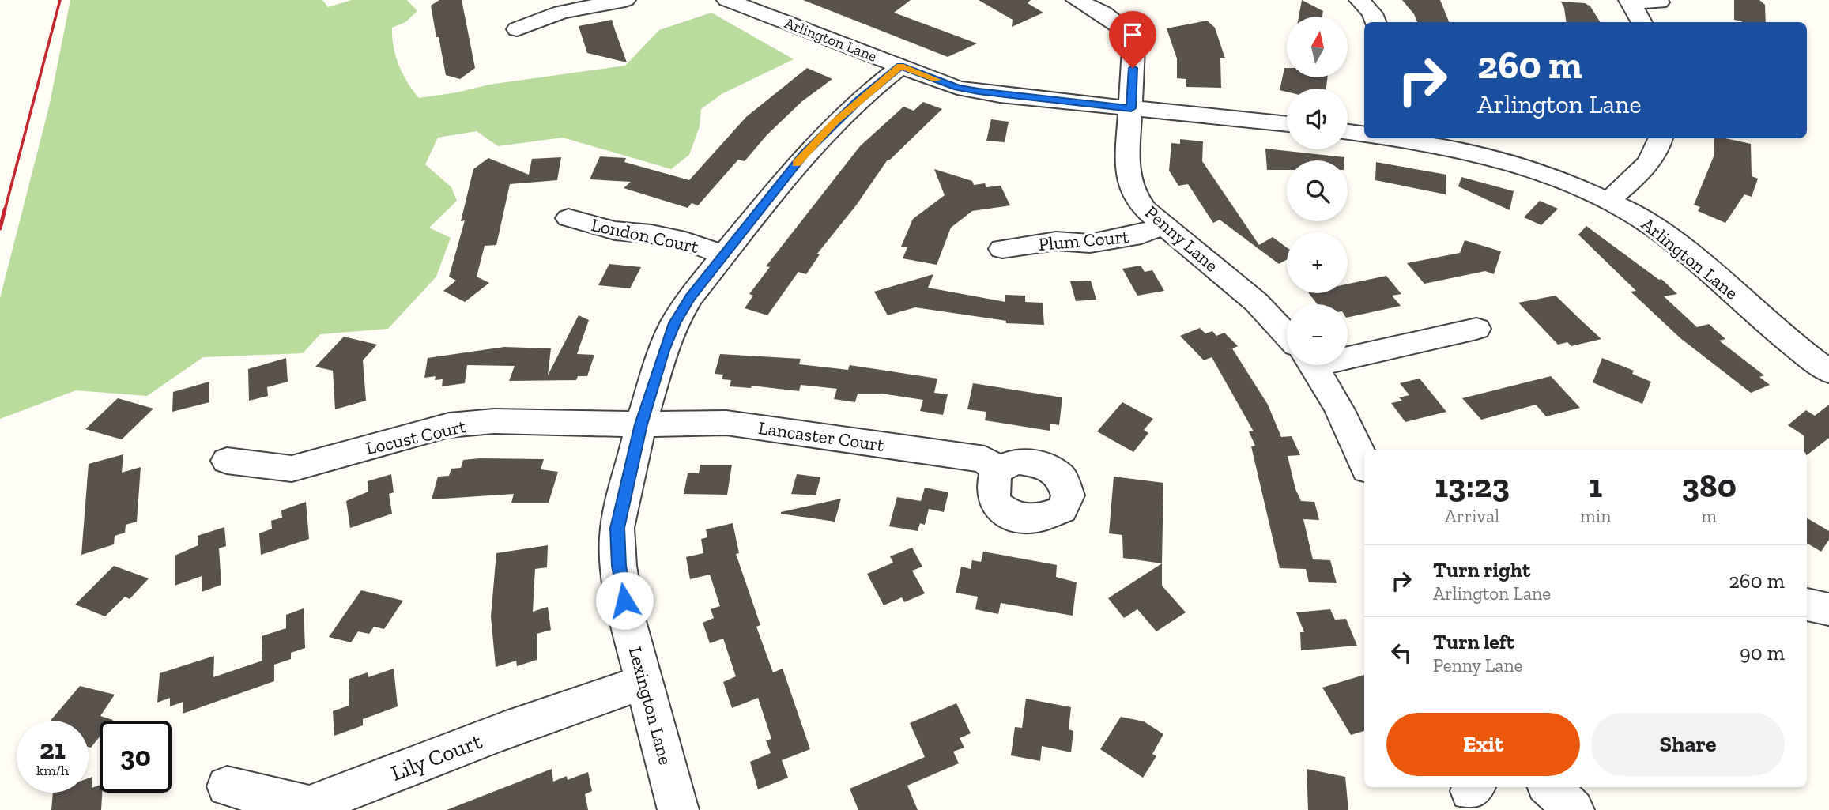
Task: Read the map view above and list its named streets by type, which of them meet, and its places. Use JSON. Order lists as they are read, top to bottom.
{
  "streets": {
    "street": [
      "Arlington Lane",
      "London Court",
      "Penny Lane",
      "Plum Court",
      "Lancaster Court",
      "Locust Court",
      "Lexington Lane",
      "Lily Court"
    ]
  },
  "crossings": [
    ["Arlington Lane", "Penny Lane"],
    ["Arlington Lane", "Lexington Lane"],
    ["London Court", "Lexington Lane"],
    ["Penny Lane", "Plum Court"],
    ["Lancaster Court", "Locust Court"],
    ["Lancaster Court", "Lexington Lane"],
    ["Locust Court", "Lexington Lane"],
    ["Lexington Lane", "Lily Court"]
  ],
  "north": "top",
  "page": {
    "map_buttons": ["+", "−"],
    "turn": ["260 m", "Arlington Lane"],
    "eta": [
      "13:23",
      "Arrival",
      "1",
      "min",
      "380",
      "m"
    ],
    "list": [
      {
        "name": "Turn right",
        "note": "Arlington Lane",
        "value": "260 m"
      },
      {
        "name": "Turn left",
        "note": "Penny Lane",
        "value": "90 m"
      }
    ],
    "buttons": ["Exit", "Share"],
    "speed": "21 km/h",
    "limit": "30"
  }
}
